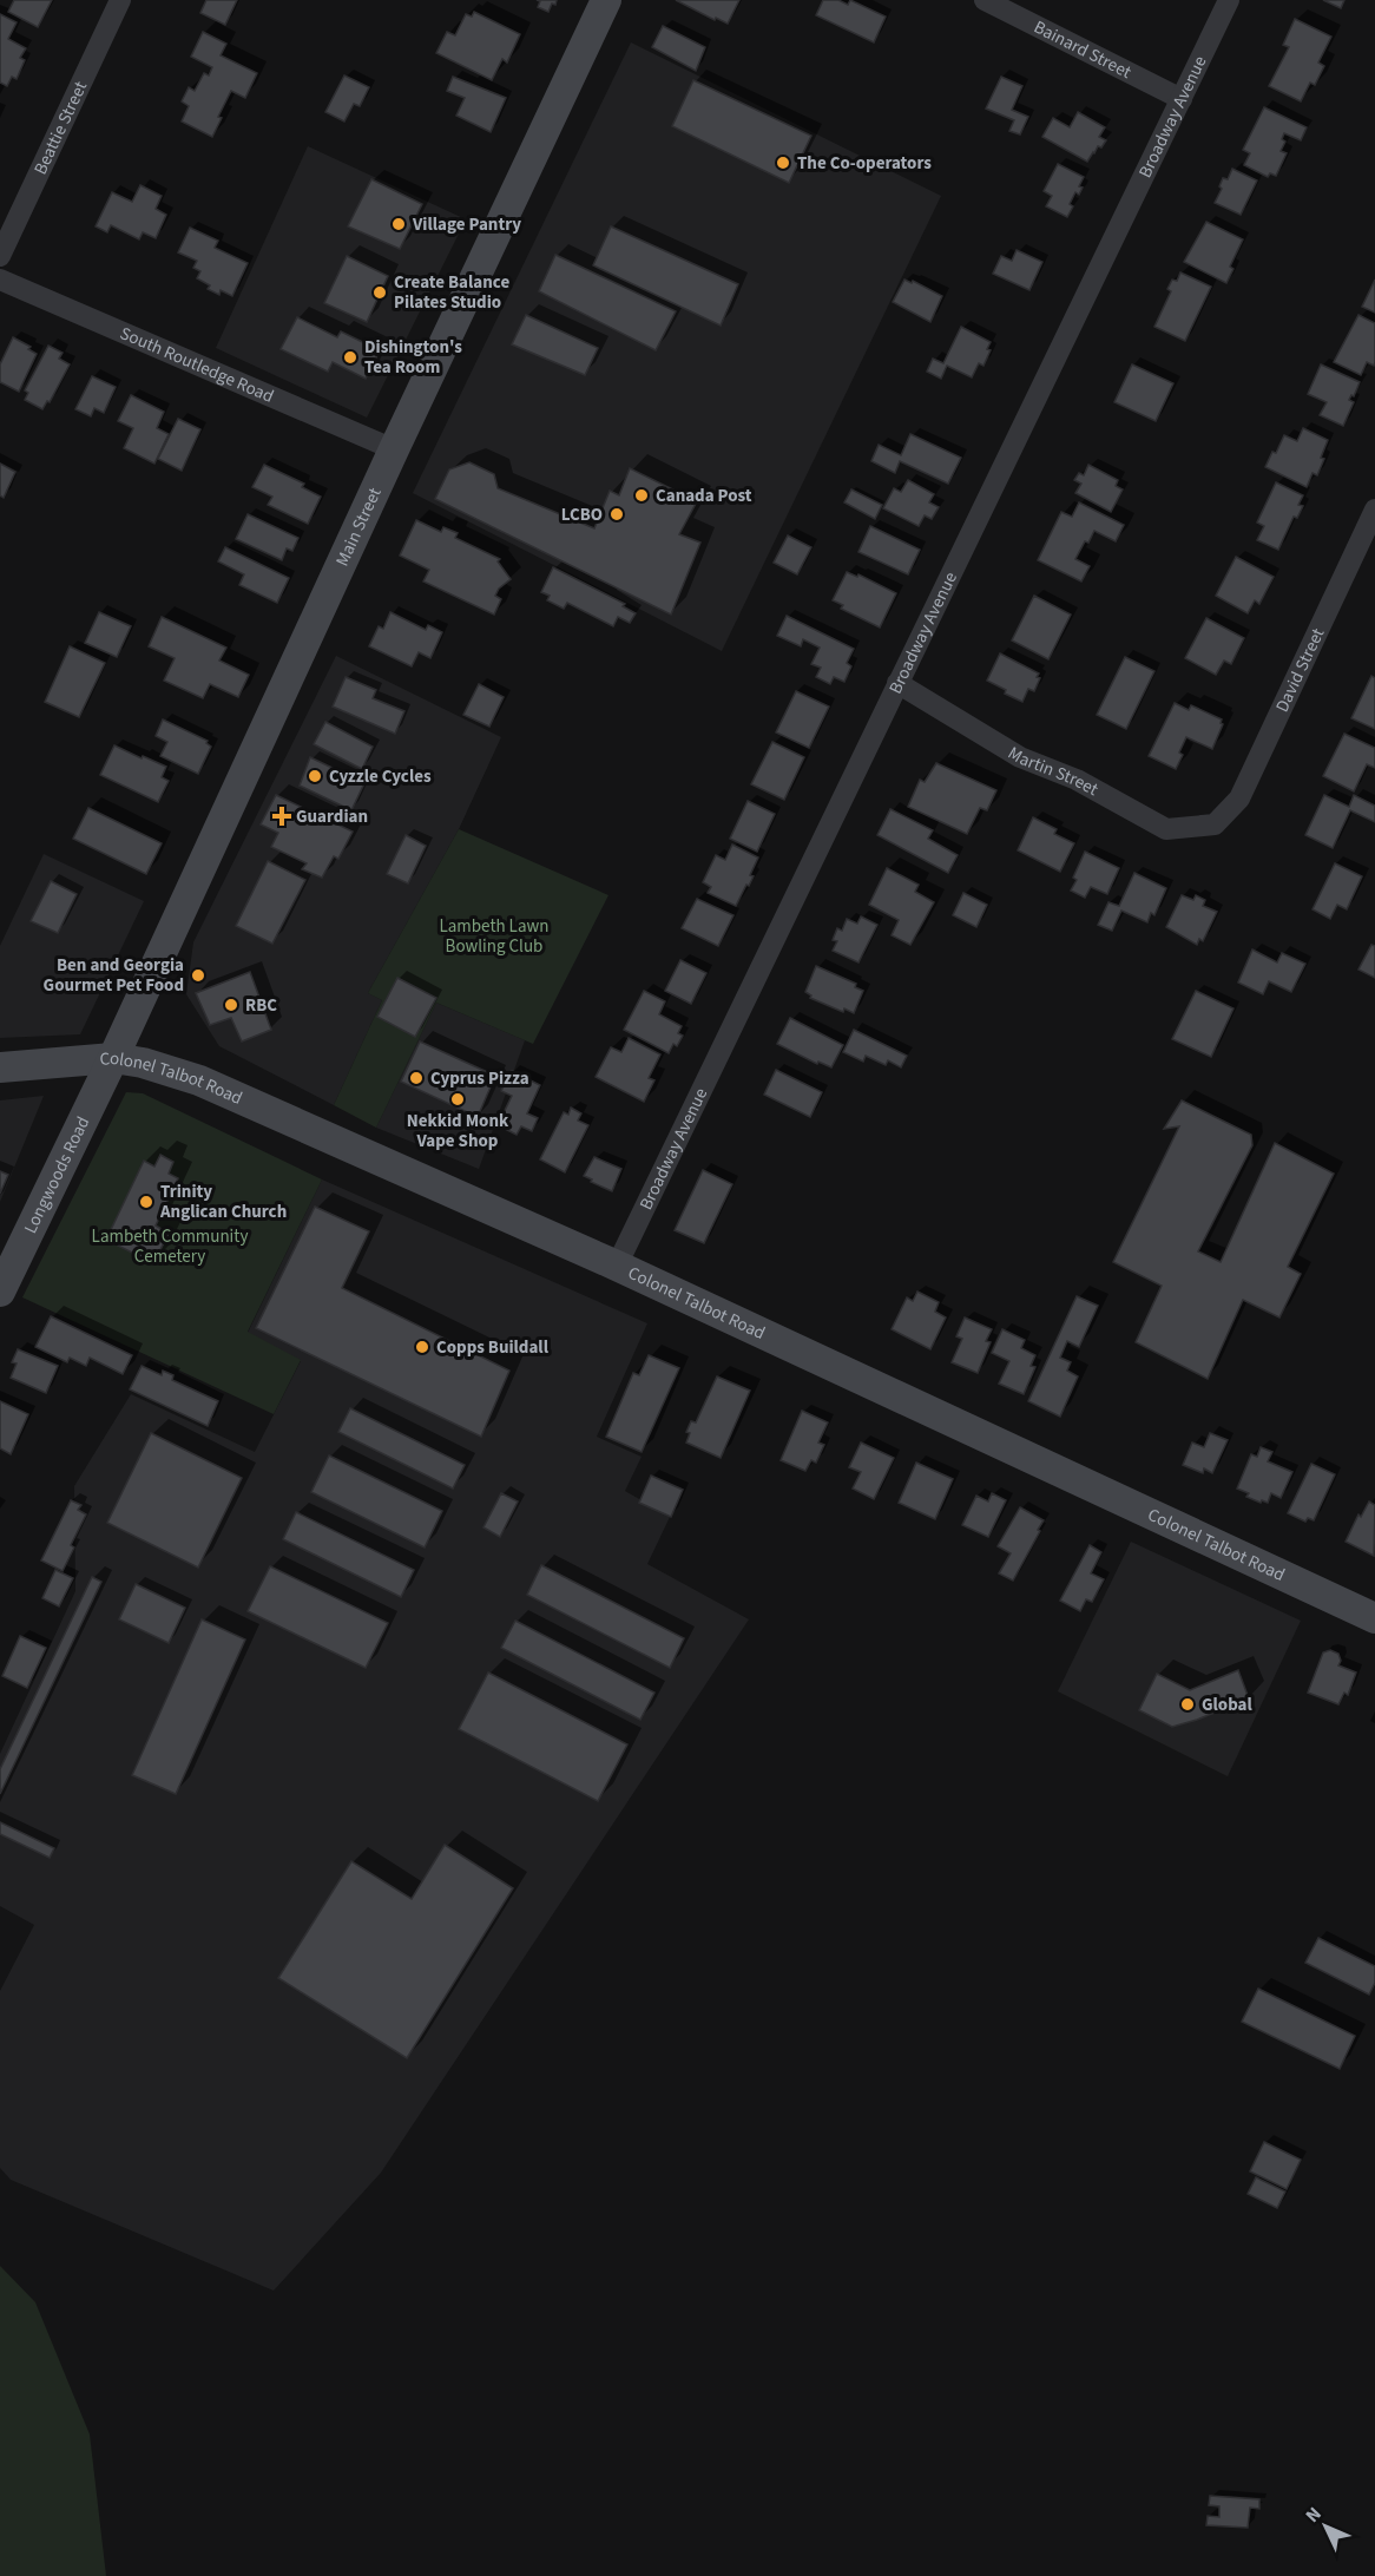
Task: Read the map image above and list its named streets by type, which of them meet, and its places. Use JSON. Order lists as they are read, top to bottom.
{
  "streets": {
    "main road": ["Main Street", "Colonel Talbot Road", "Longwoods Road"],
    "street": [
      "Bainard Street",
      "Broadway Avenue",
      "Beattie Street",
      "South Routledge Road",
      "David Street",
      "Martin Street"
    ]
  },
  "crossings": [
    ["Bainard Street", "Broadway Avenue"],
    ["Broadway Avenue", "Martin Street"],
    ["Broadway Avenue", "Colonel Talbot Road"],
    ["South Routledge Road", "Main Street"],
    ["Main Street", "Colonel Talbot Road"],
    ["Main Street", "Longwoods Road"],
    ["David Street", "Martin Street"],
    ["Colonel Talbot Road", "Longwoods Road"]
  ],
  "parks": ["Lambeth Lawn Bowling Club", "Lambeth Community Cemetery"],
  "places": {
    "other": [
      "The Co-operators",
      "Village Pantry",
      "Create Balance Pilates Studio",
      "Dishington's Tea Room",
      "Canada Post",
      "LCBO",
      "Cyzzle Cycles",
      "Ben and Georgia Gourmet Pet Food",
      "RBC",
      "Cyprus Pizza",
      "Nekkid Monk Vape Shop",
      "Trinity Anglican Church",
      "Copps Buildall",
      "Global"
    ],
    "health": ["Guardian"]
  },
  "north": "top left"
}
